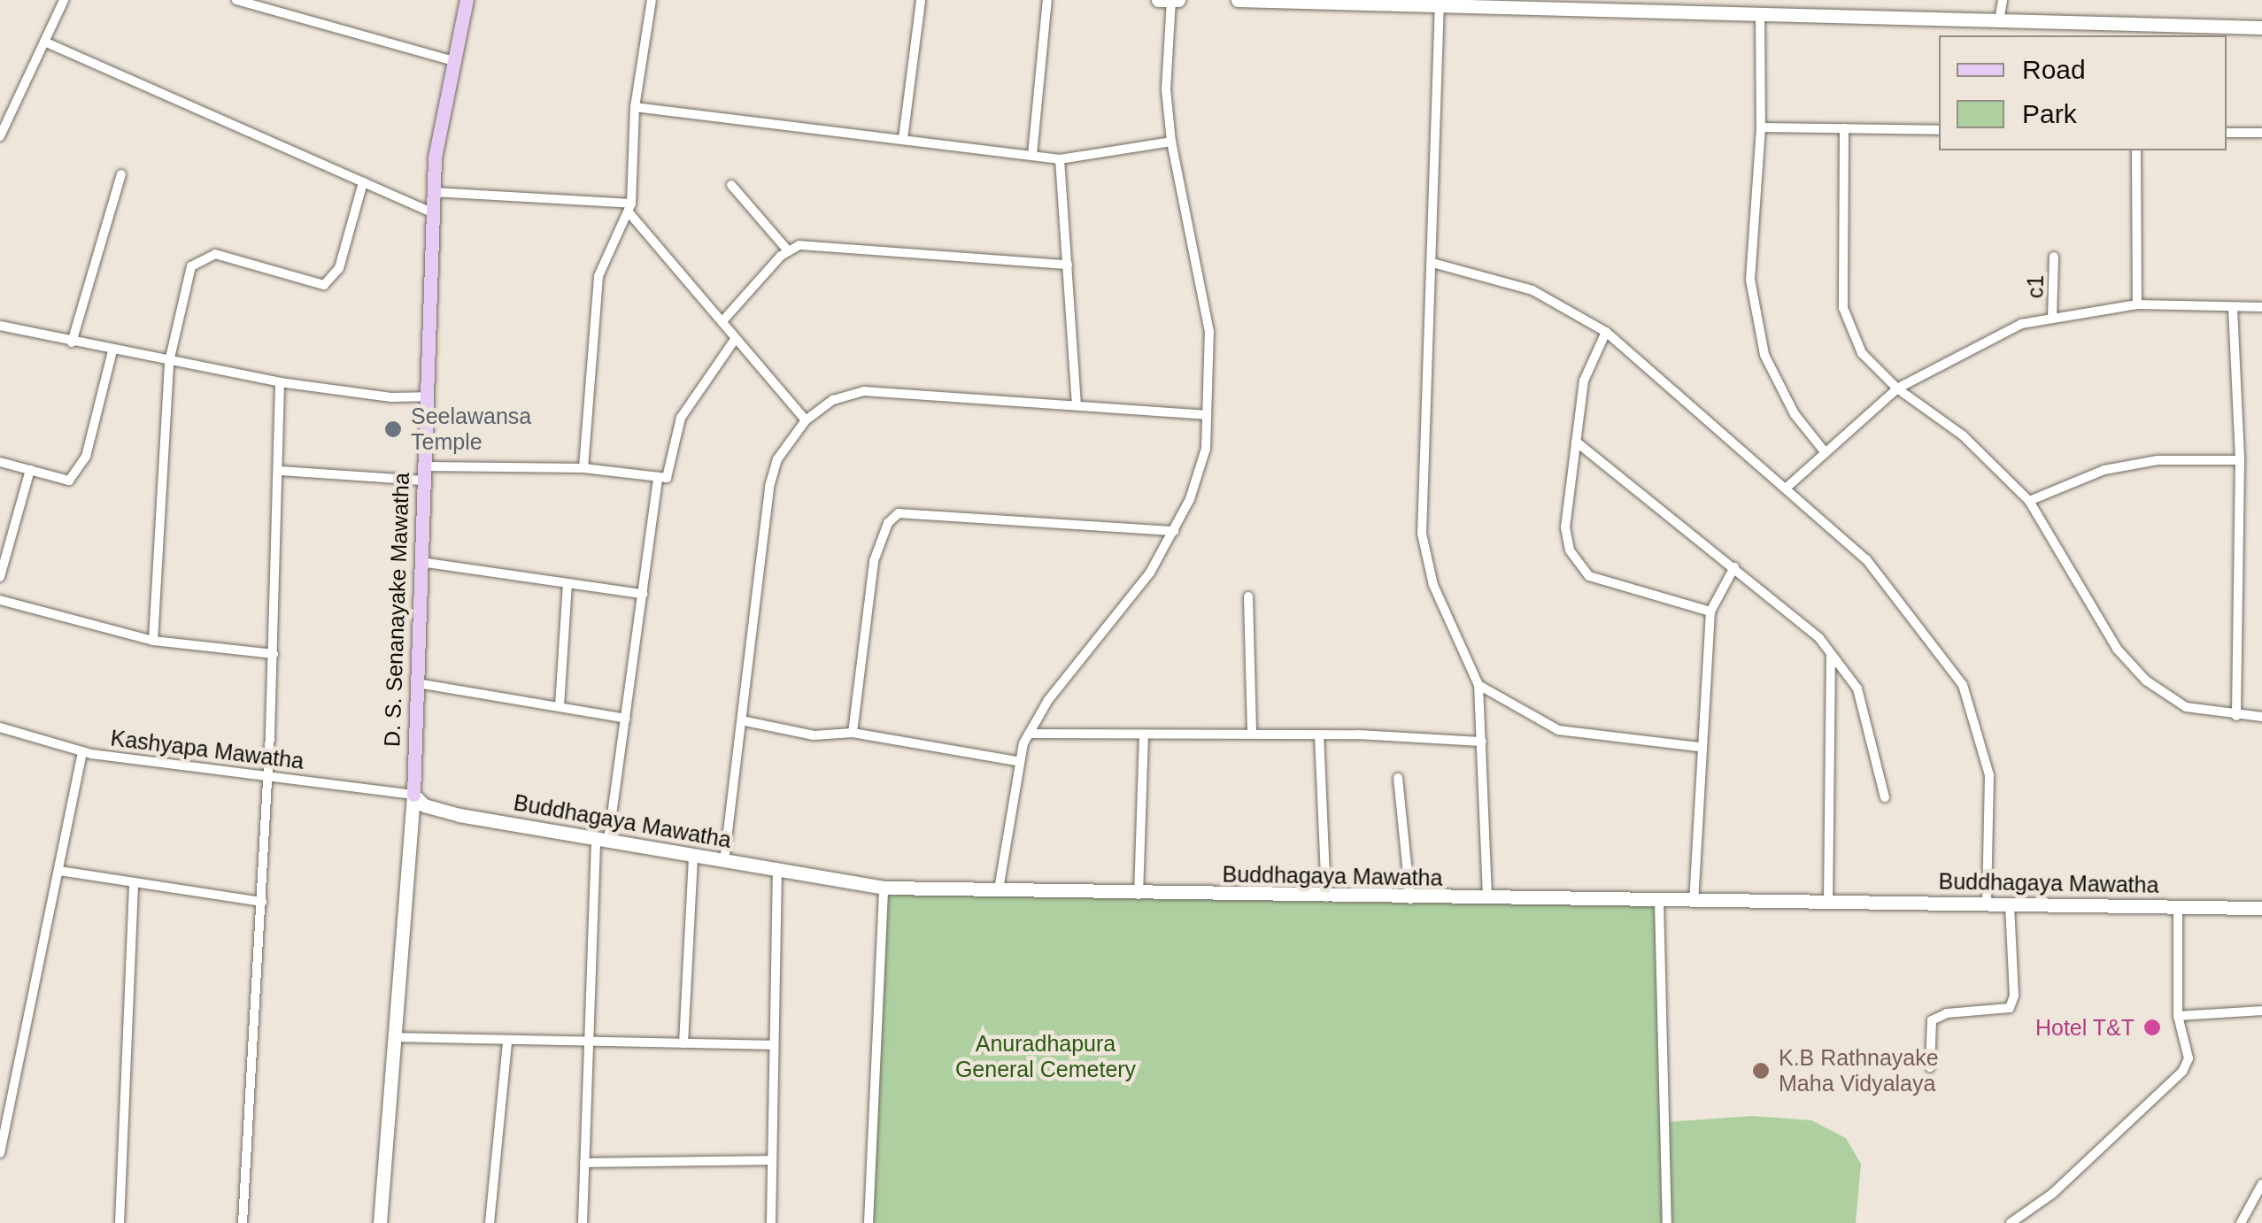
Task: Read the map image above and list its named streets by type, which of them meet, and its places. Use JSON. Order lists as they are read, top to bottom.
{
  "streets": {
    "main road": ["D. S. Senanayake Mawatha", "Buddhagaya Mawatha"],
    "street": ["c1", "Kashyapa Mawatha"]
  },
  "crossings": [
    ["D. S. Senanayake Mawatha", "Kashyapa Mawatha"],
    ["D. S. Senanayake Mawatha", "Buddhagaya Mawatha"],
    ["Kashyapa Mawatha", "Buddhagaya Mawatha"]
  ],
  "parks": ["Anuradhapura General Cemetery"],
  "places": ["Seelawansa Temple", "Hotel T&T", "K.B Rathnayake Maha Vidyalaya"],
  "legend": ["Road", "Park"]
}
